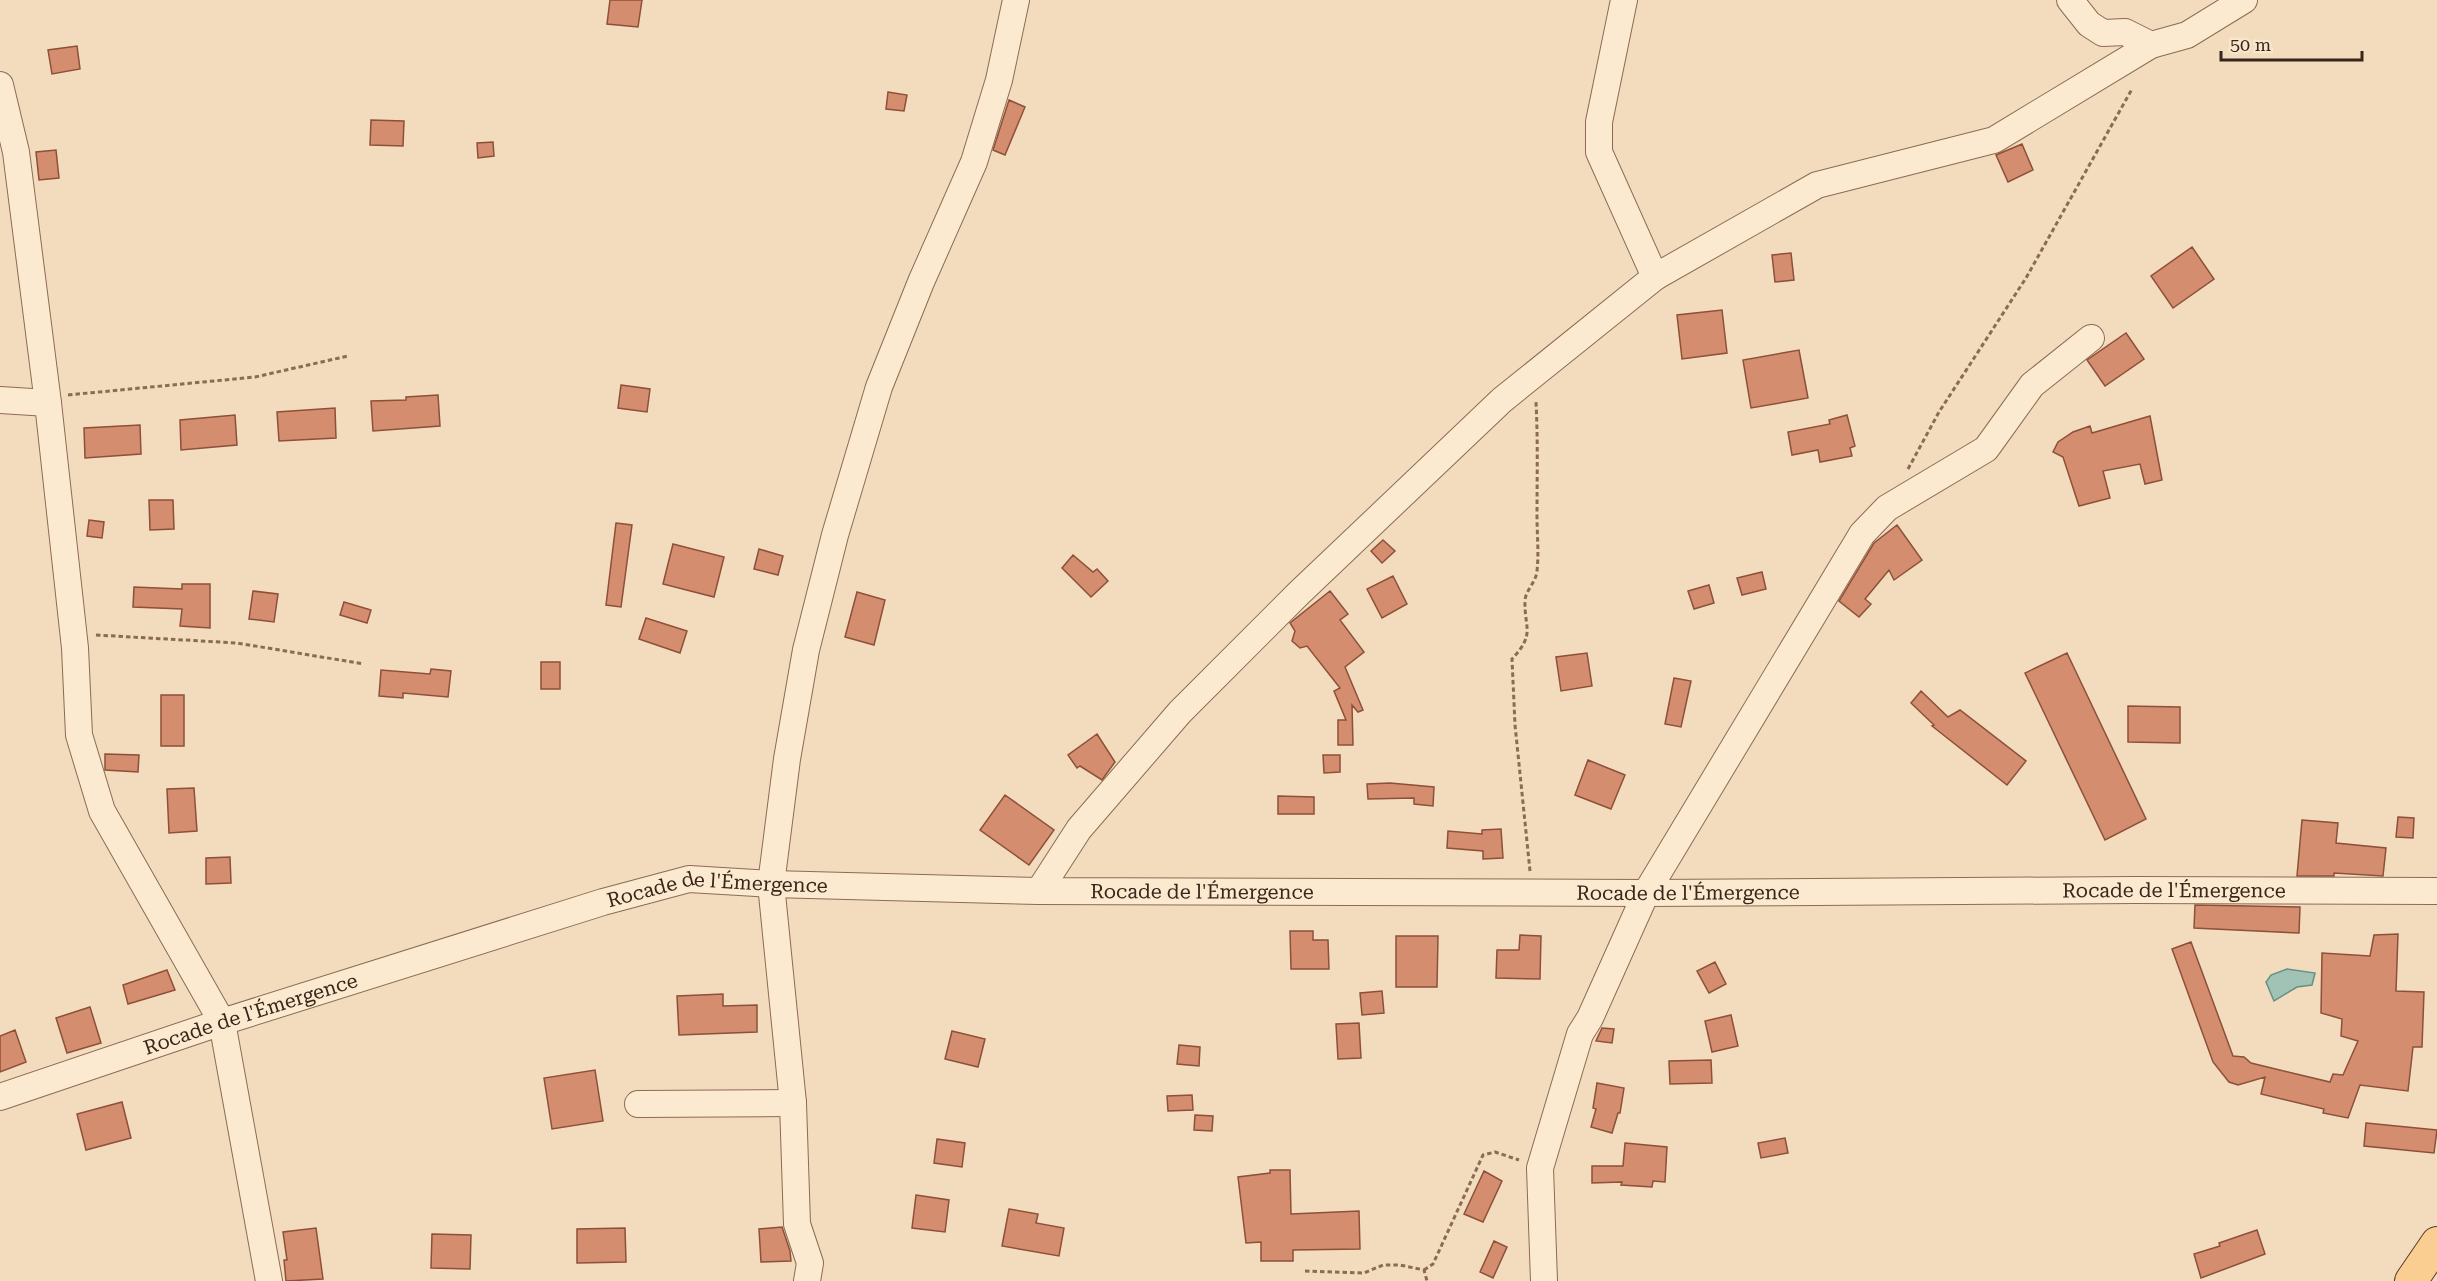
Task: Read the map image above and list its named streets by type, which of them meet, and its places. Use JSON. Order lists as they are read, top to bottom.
{
  "streets": {
    "street": ["Rocade de l'Émergence"]
  },
  "scale_bar": "50 m"
}
